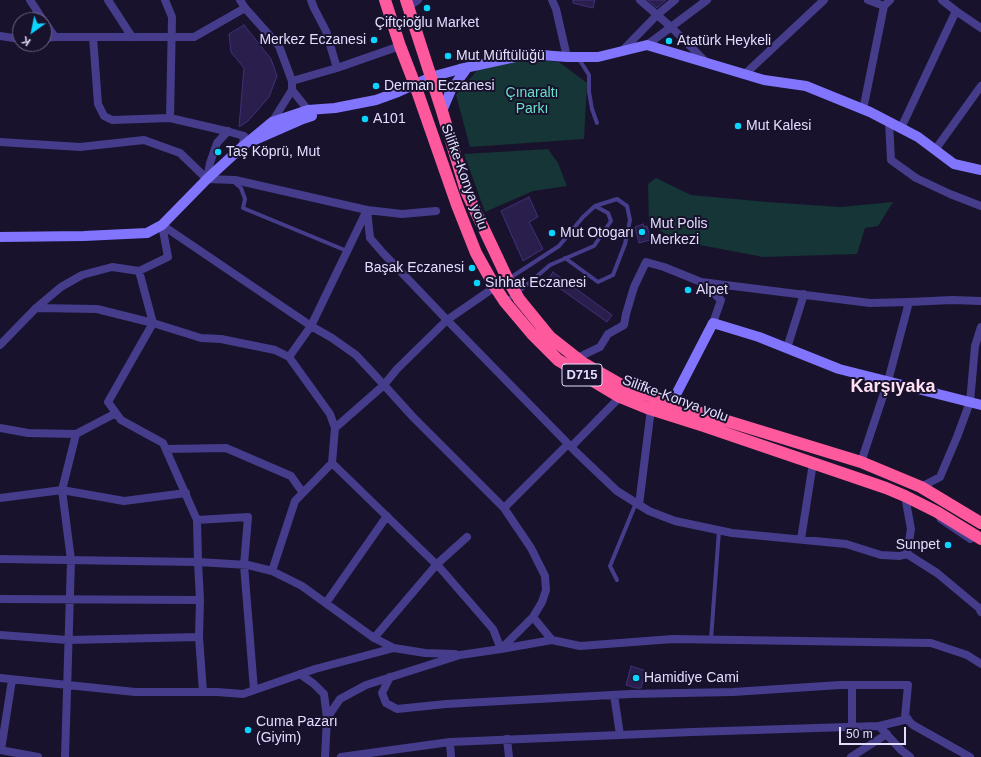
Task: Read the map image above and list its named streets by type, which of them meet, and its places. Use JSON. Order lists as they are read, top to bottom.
{
  "streets": {
    "highway": ["Silifke-Konya yolu", "D715"]
  },
  "districts": ["Karşıyaka"],
  "parks": ["Çınaraltı Parkı"],
  "places": [
    "Çiftçioğlu Market",
    "Merkez Eczanesi",
    "Atatürk Heykeli",
    "Mut Müftülüğü",
    "Derman Eczanesi",
    "A101",
    "Mut Kalesi",
    "Taş Köprü, Mut",
    "Mut Polis Merkezi",
    "Mut Otogarı",
    "Başak Eczanesi",
    "Sıhhat Eczanesi",
    "Alpet",
    "Sunpet",
    "Hamidiye Cami",
    "Cuma Pazarı (Giyim)"
  ],
  "scale_bar": "50 m",
  "north": "bottom left"
}
